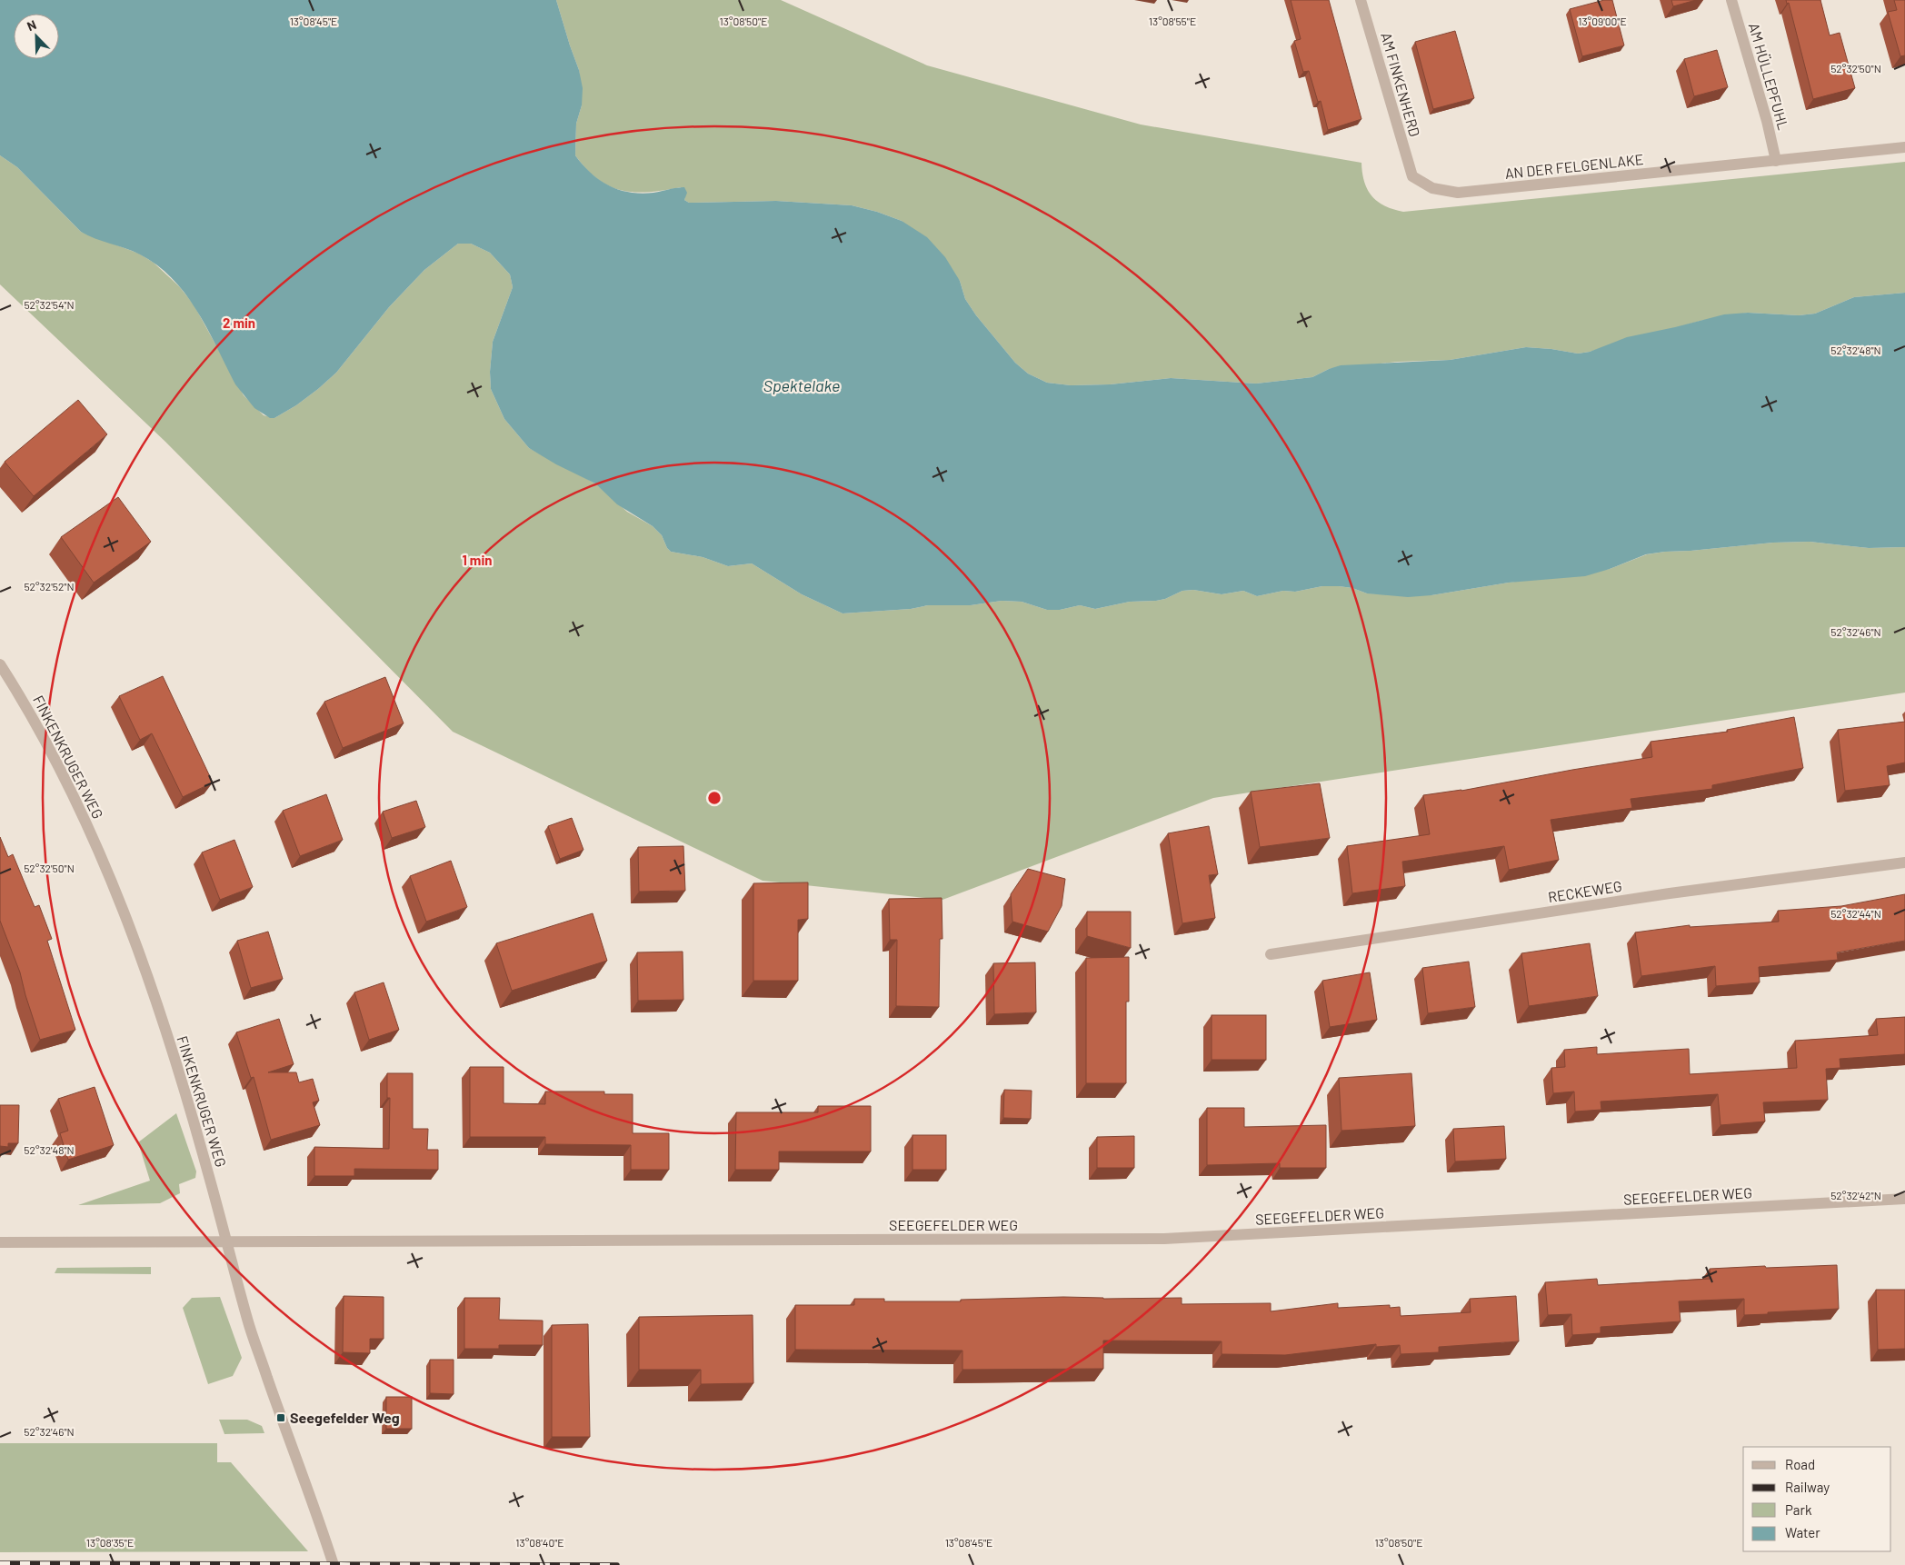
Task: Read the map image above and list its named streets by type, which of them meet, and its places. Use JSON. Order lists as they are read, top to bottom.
{
  "streets": {
    "street": [
      "AM HÜLLEPFUHL",
      "AM FINKENHERD",
      "AN DER FELGENLAKE",
      "FINKENKRUGER WEG",
      "RECKEWEG",
      "SEEGEFELDER WEG"
    ]
  },
  "crossings": [
    ["AM HÜLLEPFUHL", "AN DER FELGENLAKE"],
    ["AM FINKENHERD", "AN DER FELGENLAKE"],
    ["FINKENKRUGER WEG", "SEEGEFELDER WEG"]
  ],
  "water": ["Spektelake"],
  "places": {
    "transit": ["Seegefelder Weg"]
  },
  "legend": [
    "Road",
    "Railway",
    "Park",
    "Water"
  ],
  "north": "top left",
  "coordinates": [
    "13°08'45\"E",
    "13°08'50\"E",
    "13°08'55\"E",
    "13°09'00\"E",
    "52°32'50\"N",
    "52°32'54\"N",
    "52°32'48\"N",
    "52°32'52\"N",
    "52°32'46\"N",
    "52°32'44\"N",
    "52°32'42\"N",
    "13°08'35\"E",
    "13°08'40\"E"
  ],
  "rings": ["2 min", "1 min"]
}
